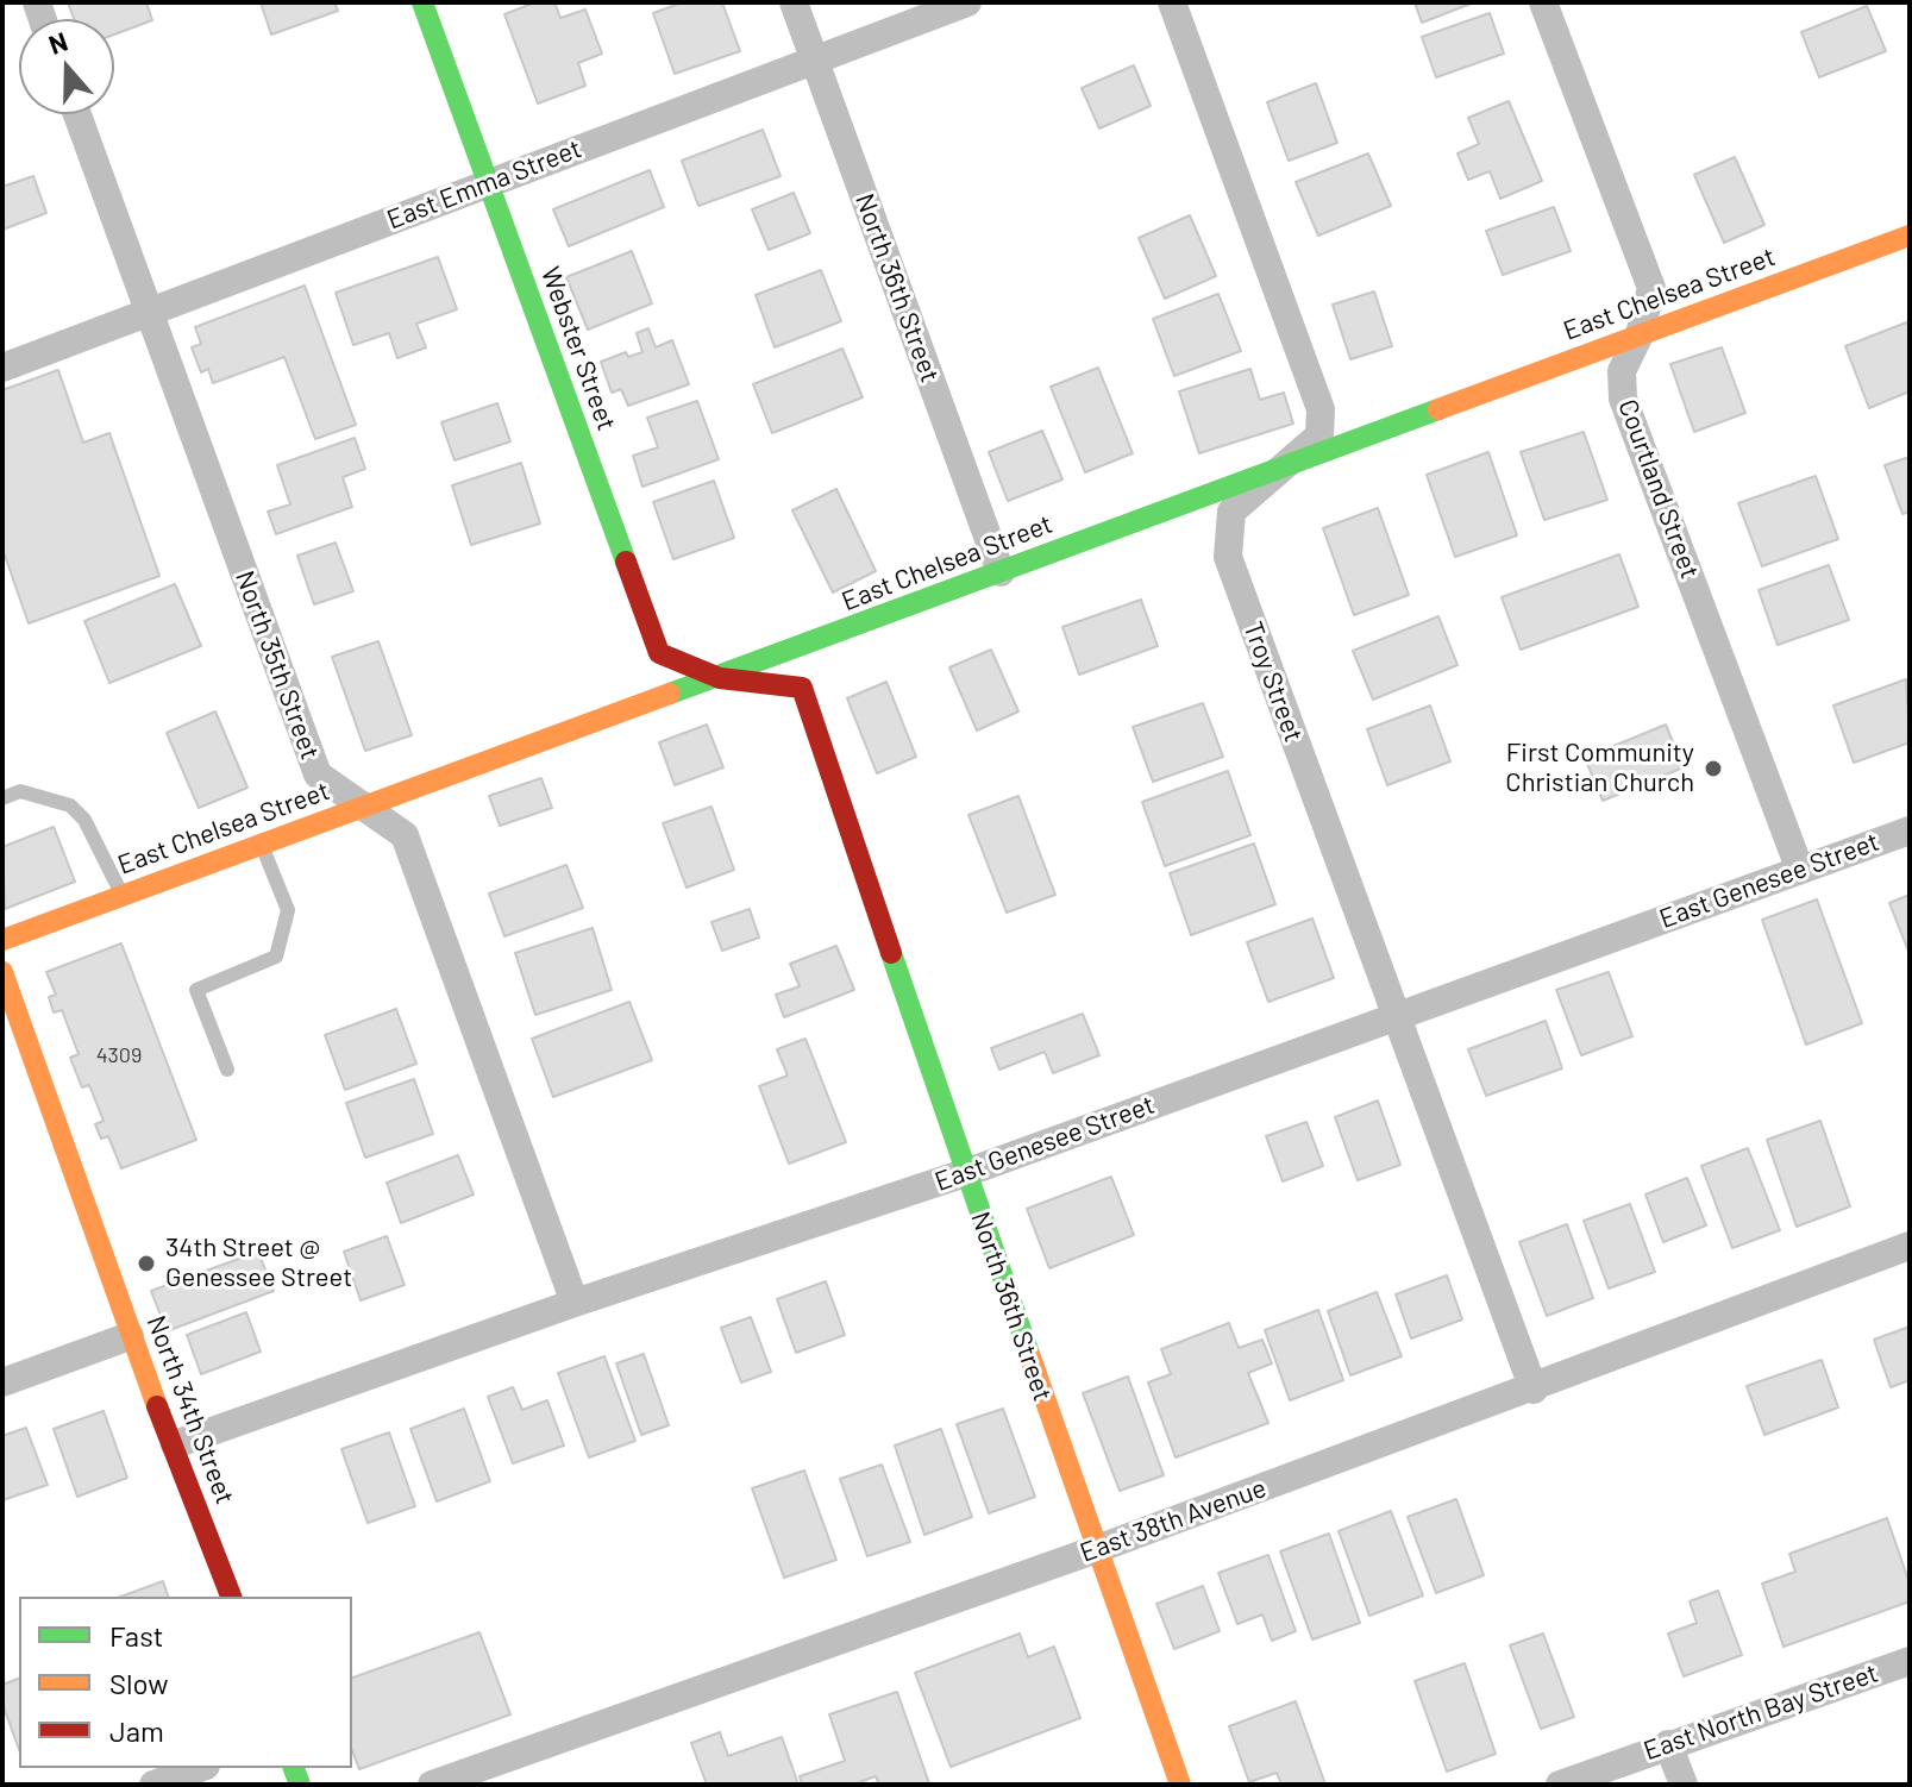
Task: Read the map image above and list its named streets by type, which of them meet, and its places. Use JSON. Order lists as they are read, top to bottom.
{
  "streets": {
    "street": [
      "East Emma Street",
      "North 36th Street",
      "East Chelsea Street",
      "Webster Street",
      "Courtland Street",
      "North 35th Street",
      "Troy Street",
      "East Genesee Street",
      "North 34th Street",
      "East 38th Avenue",
      "East North Bay Street"
    ]
  },
  "crossings": [
    ["East Emma Street", "North 36th Street"],
    ["East Emma Street", "Webster Street"],
    ["East Emma Street", "North 35th Street"],
    ["North 36th Street", "East Chelsea Street"],
    ["North 36th Street", "Webster Street"],
    ["North 36th Street", "East Genesee Street"],
    ["North 36th Street", "East 38th Avenue"],
    ["East Chelsea Street", "Webster Street"],
    ["East Chelsea Street", "Courtland Street"],
    ["East Chelsea Street", "North 35th Street"],
    ["East Chelsea Street", "Troy Street"],
    ["Courtland Street", "East Genesee Street"],
    ["North 35th Street", "East Genesee Street"],
    ["Troy Street", "East Genesee Street"],
    ["Troy Street", "East 38th Avenue"],
    ["East Genesee Street", "North 34th Street"]
  ],
  "places": ["First Community Christian Church", "34th Street @ Genessee Street"],
  "house_numbers": ["4309"],
  "legend": ["Fast", "Slow", "Jam"],
  "north": "top"
}
